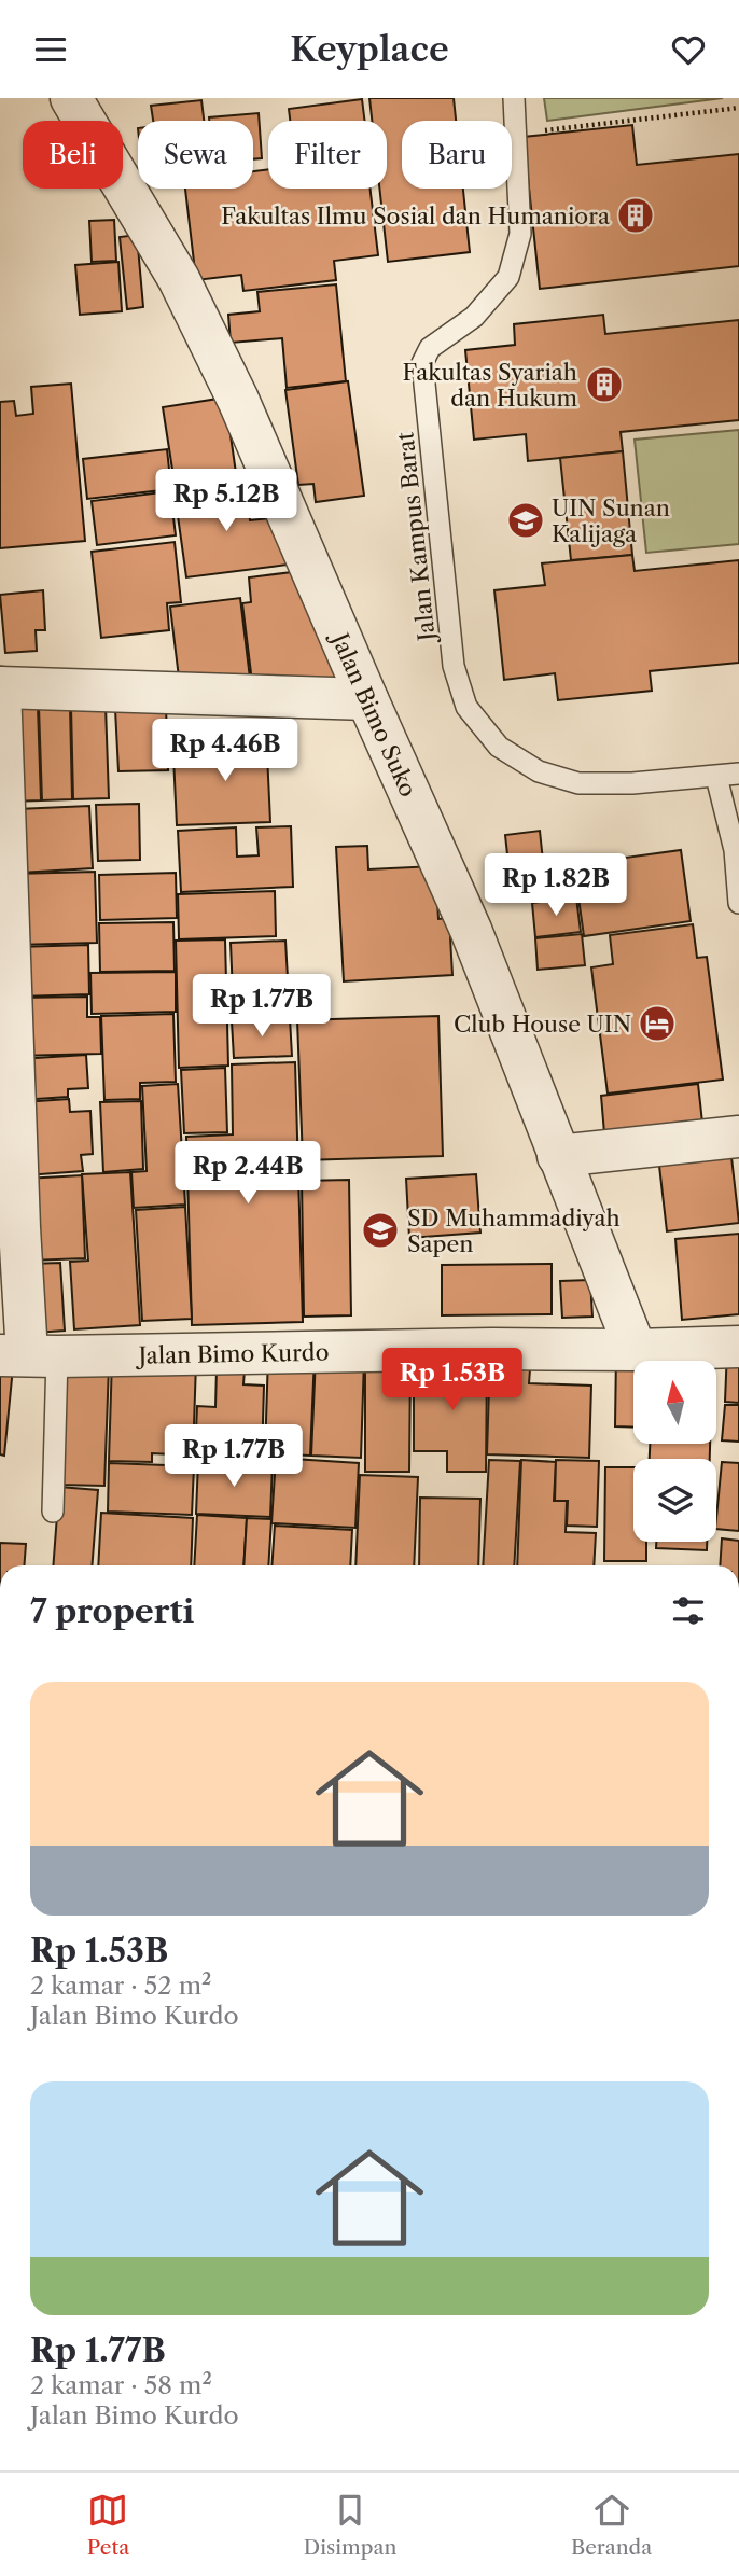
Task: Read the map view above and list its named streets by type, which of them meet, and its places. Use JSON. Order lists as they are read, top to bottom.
{
  "streets": {
    "street": ["Jalan Bimo Suko", "Jalan Bimo Kurdo"],
    "lane": ["Jalan Kampus Barat"]
  },
  "crossings": [
    ["Jalan Bimo Suko", "Jalan Bimo Kurdo"]
  ],
  "places": {
    "building": ["Fakultas Ilmu Sosial dan Humaniora", "Fakultas Syariah dan Hukum"],
    "school or university": ["UIN Sunan Kalijaga", "SD Muhammadiyah Sapen"],
    "hotel": ["Club House UIN"]
  },
  "north": "top",
  "page": {
    "header": "Keyplace",
    "chip": [
      "Beli",
      "Sewa",
      "Filter",
      "Baru"
    ],
    "price": [
      "Rp 5.12B",
      "Rp 4.46B",
      "Rp 1.82B",
      "Rp 1.77B",
      "Rp 2.44B",
      "Rp 1.53B",
      "Rp 1.77B"
    ],
    "heading": "7 properti",
    "list": [
      {
        "name": "Rp 1.53B",
        "note": "2 kamar · 52 m² · Jalan Bimo Kurdo"
      },
      {
        "name": "Rp 1.77B",
        "note": "2 kamar · 58 m² · Jalan Bimo Kurdo"
      }
    ],
    "tabs": ["Peta", "Disimpan", "Beranda"]
  }
}
